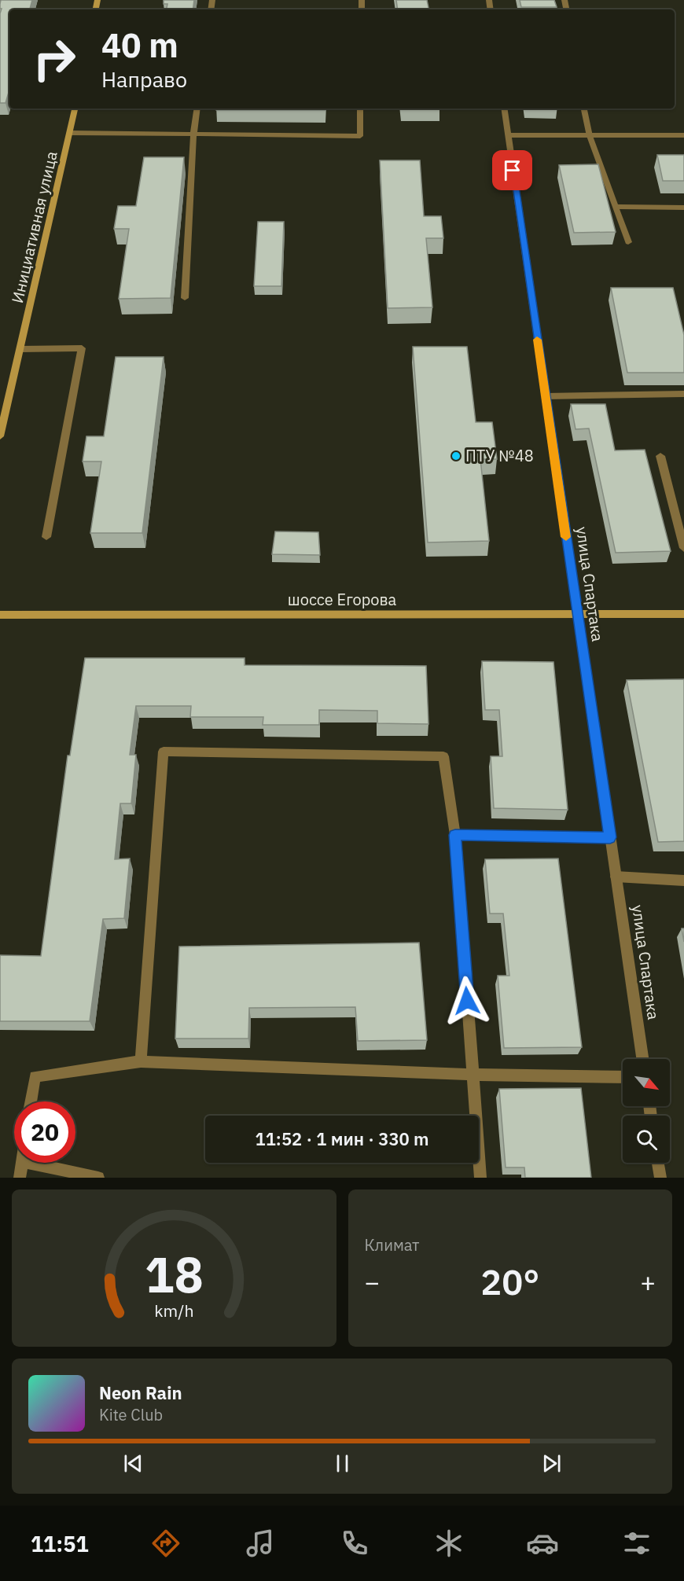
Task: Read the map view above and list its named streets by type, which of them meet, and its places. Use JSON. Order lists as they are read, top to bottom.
{
  "streets": {
    "main road": ["Инициативная улица", "шоссе Егорова"],
    "street": ["улица Спартака"]
  },
  "crossings": [
    ["улица Спартака", "шоссе Егорова"]
  ],
  "places": ["ПТУ №48"],
  "north": "bottom right",
  "page": {
    "turn": ["40 m", "Направо"],
    "limit": "20",
    "trip": "11:52 · 1 мин · 330 m",
    "tile": "Климат",
    "heat": ["−", "20°", "+"],
    "song": ["Neon Rain", "Kite Club"],
    "tabs": "11:51",
    "gauge": ["18", "km/h"]
  }
}
